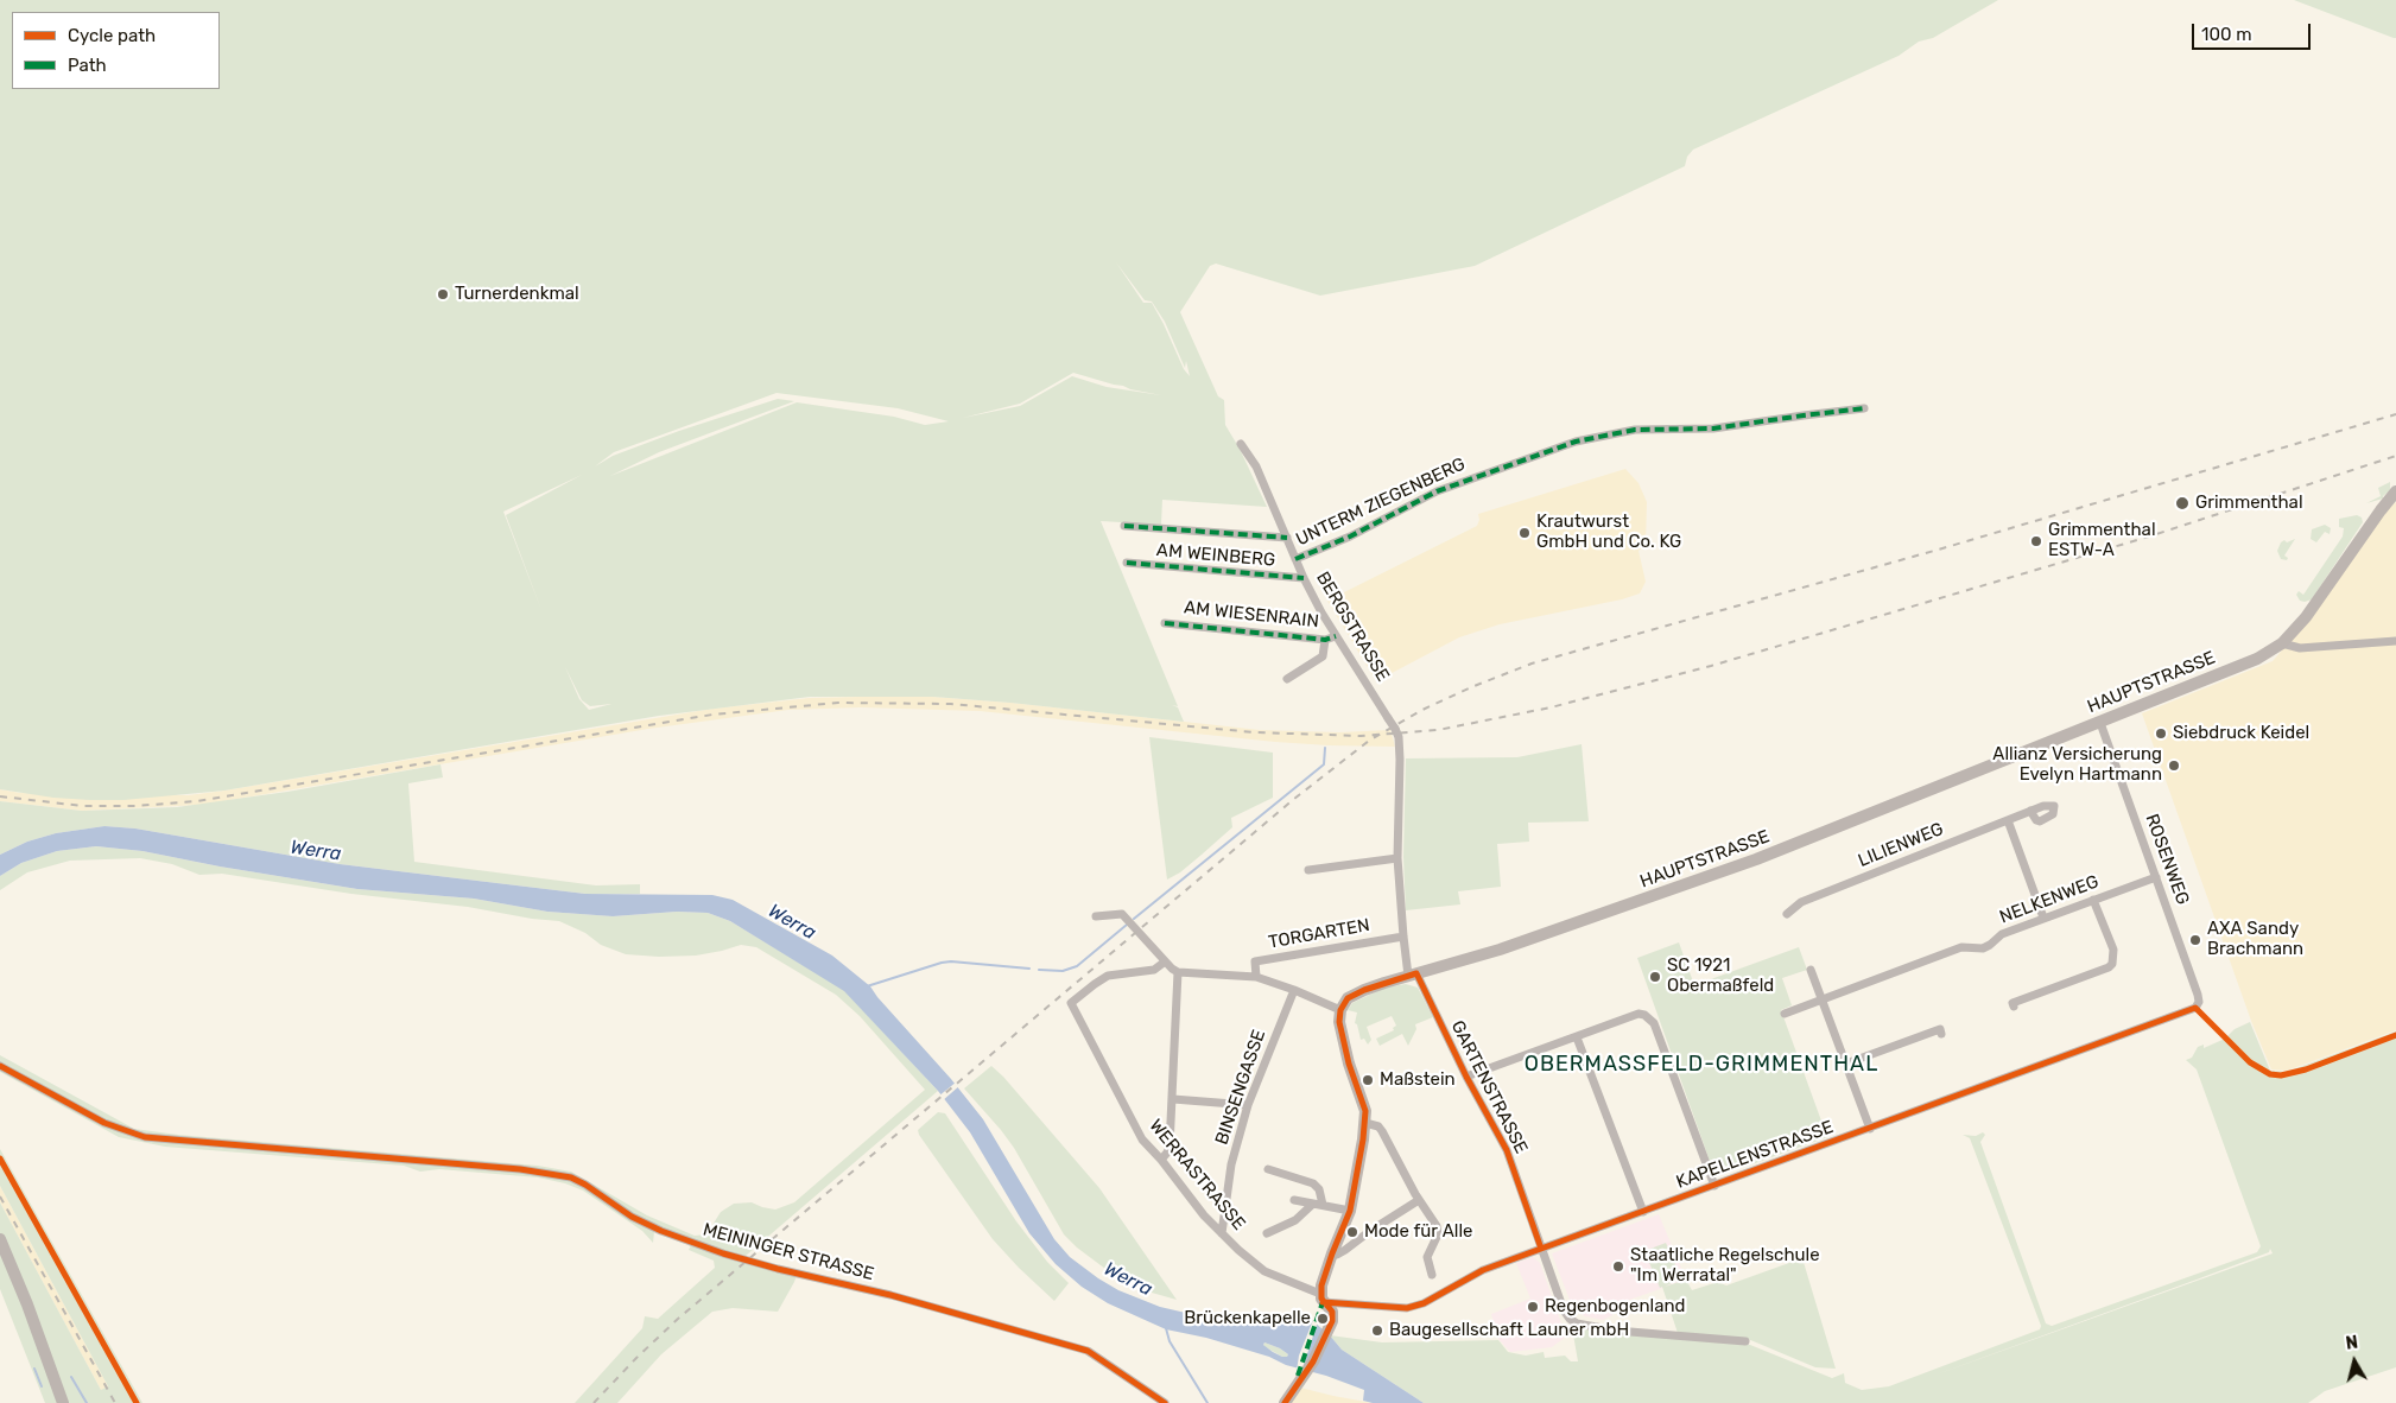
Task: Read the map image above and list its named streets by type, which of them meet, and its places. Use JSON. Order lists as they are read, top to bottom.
{
  "streets": {
    "main road": ["HAUPTSTRASSE"],
    "street": [
      "UNTERM ZIEGENBERG",
      "AM WEINBERG",
      "AM WIESENRAIN",
      "BERGSTRASSE",
      "LILIENWEG",
      "ROSENWEG",
      "NELKENWEG",
      "TORGARTEN",
      "BINSENGASSE",
      "GARTENSTRASSE",
      "KAPELLENSTRASSE",
      "WERRASTRASSE",
      "MEININGER STRASSE"
    ]
  },
  "crossings": [
    ["UNTERM ZIEGENBERG", "BERGSTRASSE"],
    ["AM WEINBERG", "BERGSTRASSE"],
    ["AM WIESENRAIN", "BERGSTRASSE"],
    ["BERGSTRASSE", "GARTENSTRASSE"],
    ["HAUPTSTRASSE", "ROSENWEG"],
    ["HAUPTSTRASSE", "GARTENSTRASSE"],
    ["ROSENWEG", "NELKENWEG"],
    ["ROSENWEG", "KAPELLENSTRASSE"],
    ["TORGARTEN", "GARTENSTRASSE"],
    ["BINSENGASSE", "WERRASTRASSE"],
    ["GARTENSTRASSE", "KAPELLENSTRASSE"],
    ["KAPELLENSTRASSE", "WERRASTRASSE"]
  ],
  "districts": ["OBERMASSFELD-GRIMMENTHAL"],
  "water": ["Werra"],
  "places": [
    "Turnerdenkmal",
    "Grimmenthal",
    "Krautwurst GmbH und Co. KG",
    "Grimmenthal ESTW-A",
    "Siebdruck Keidel",
    "Allianz Versicherung Evelyn Hartmann",
    "AXA Sandy Brachmann",
    "SC 1921 Obermaßfeld",
    "Maßstein",
    "Mode für Alle",
    "Staatliche Regelschule \"Im Werratal\"",
    "Regenbogenland",
    "Brückenkapelle",
    "Baugesellschaft Launer mbH"
  ],
  "legend": ["Cycle path", "Path"],
  "scale_bar": "100 m",
  "north": "top"
}
